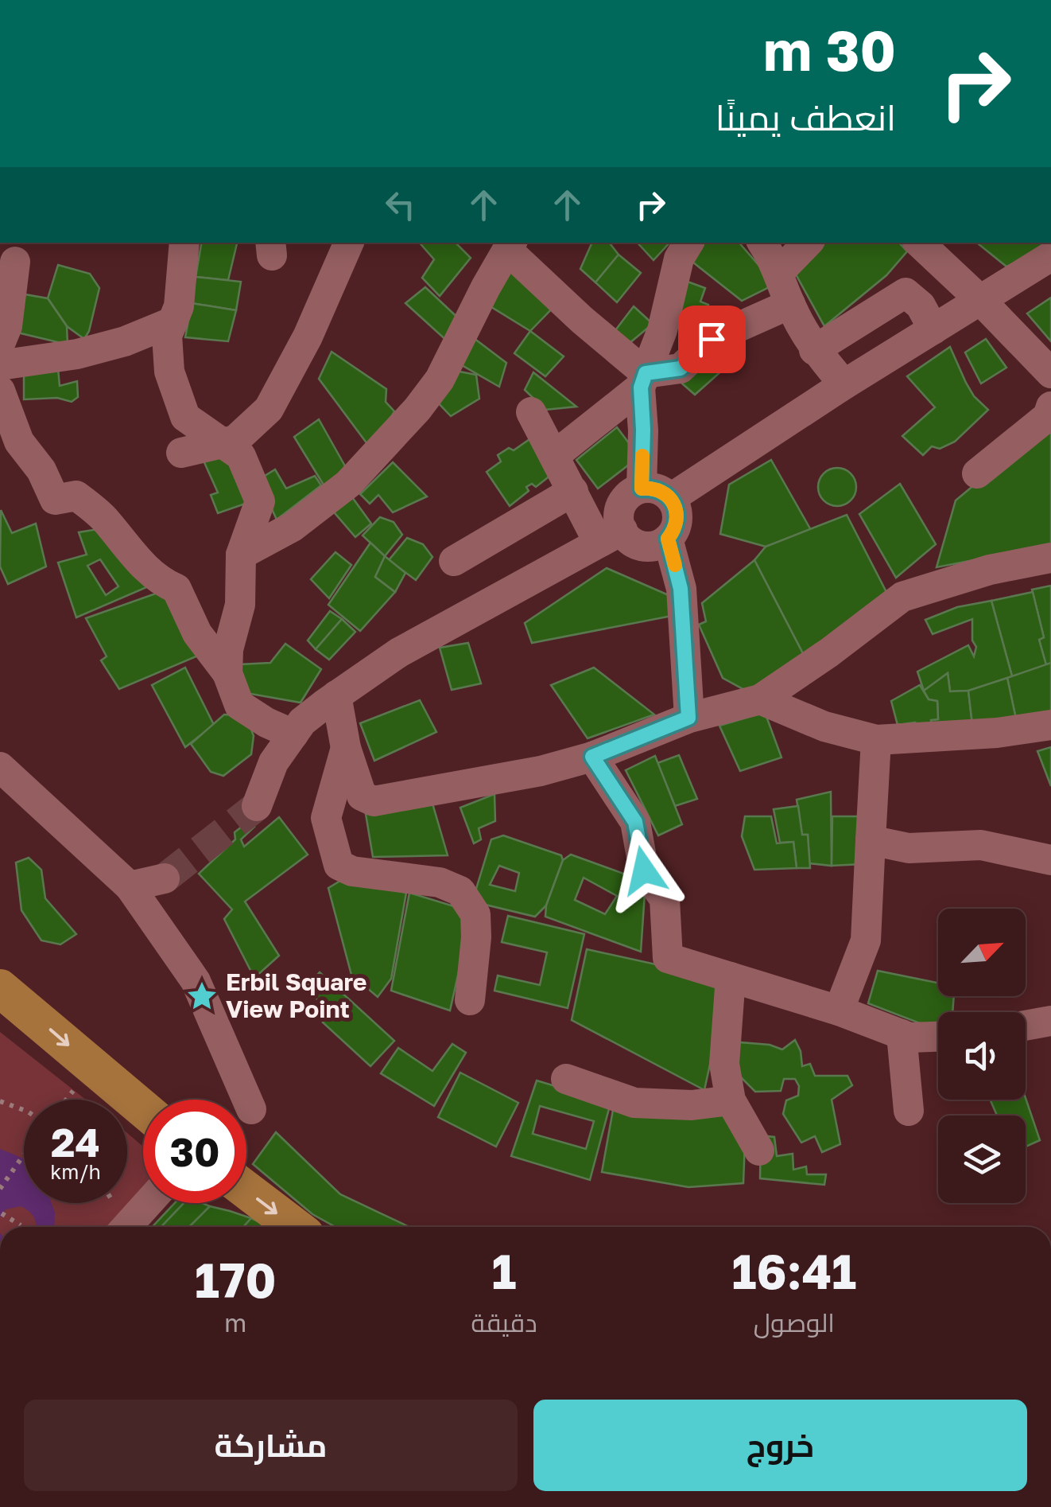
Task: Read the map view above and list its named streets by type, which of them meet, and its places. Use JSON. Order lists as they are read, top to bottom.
{
  "places": {
    "place": ["Erbil Square View Point"]
  },
  "north": "top right",
  "page": {
    "turn": ["30 m", "انعطف يمينًا"],
    "speed": "24 km/h",
    "limit": "30",
    "eta": [
      "16:41",
      "الوصول",
      "1",
      "دقيقة",
      "170",
      "m"
    ],
    "buttons": ["خروج", "مشاركة"]
  }
}
